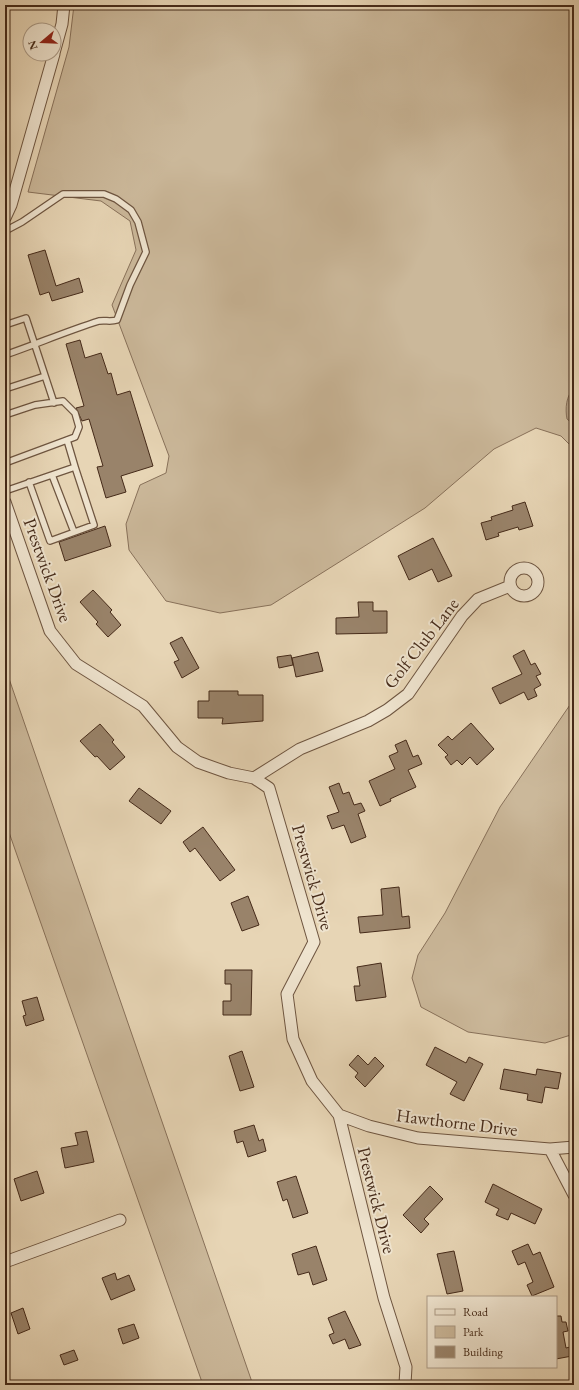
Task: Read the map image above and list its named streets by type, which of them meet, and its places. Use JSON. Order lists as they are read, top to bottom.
{
  "streets": {
    "street": ["Prestwick Drive", "Golf Club Lane", "Hawthorne Drive"]
  },
  "crossings": [
    ["Prestwick Drive", "Golf Club Lane"],
    ["Prestwick Drive", "Hawthorne Drive"]
  ],
  "legend": ["Road", "Park", "Building"],
  "north": "left"
}
